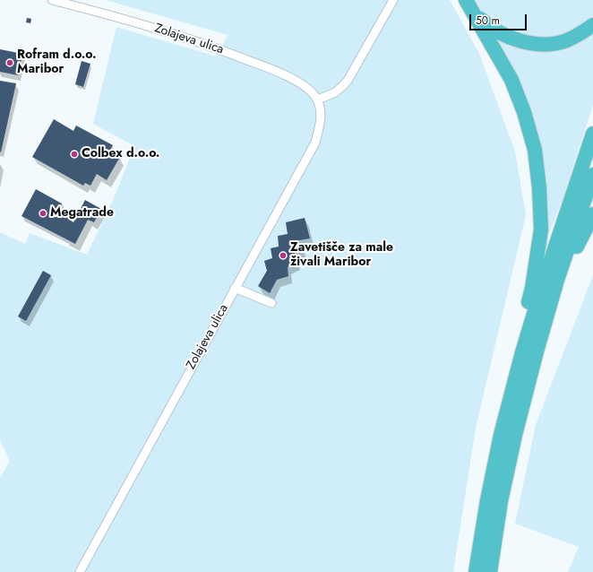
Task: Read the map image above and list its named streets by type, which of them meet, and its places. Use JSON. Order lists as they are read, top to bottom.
{
  "streets": {
    "street": ["Zolajeva ulica"]
  },
  "places": [
    "Rofram d.o.o. Maribor",
    "Colbex d.o.o.",
    "Megatrade",
    "Zavetišče za male živali Maribor"
  ],
  "scale_bar": "50 m"
}
